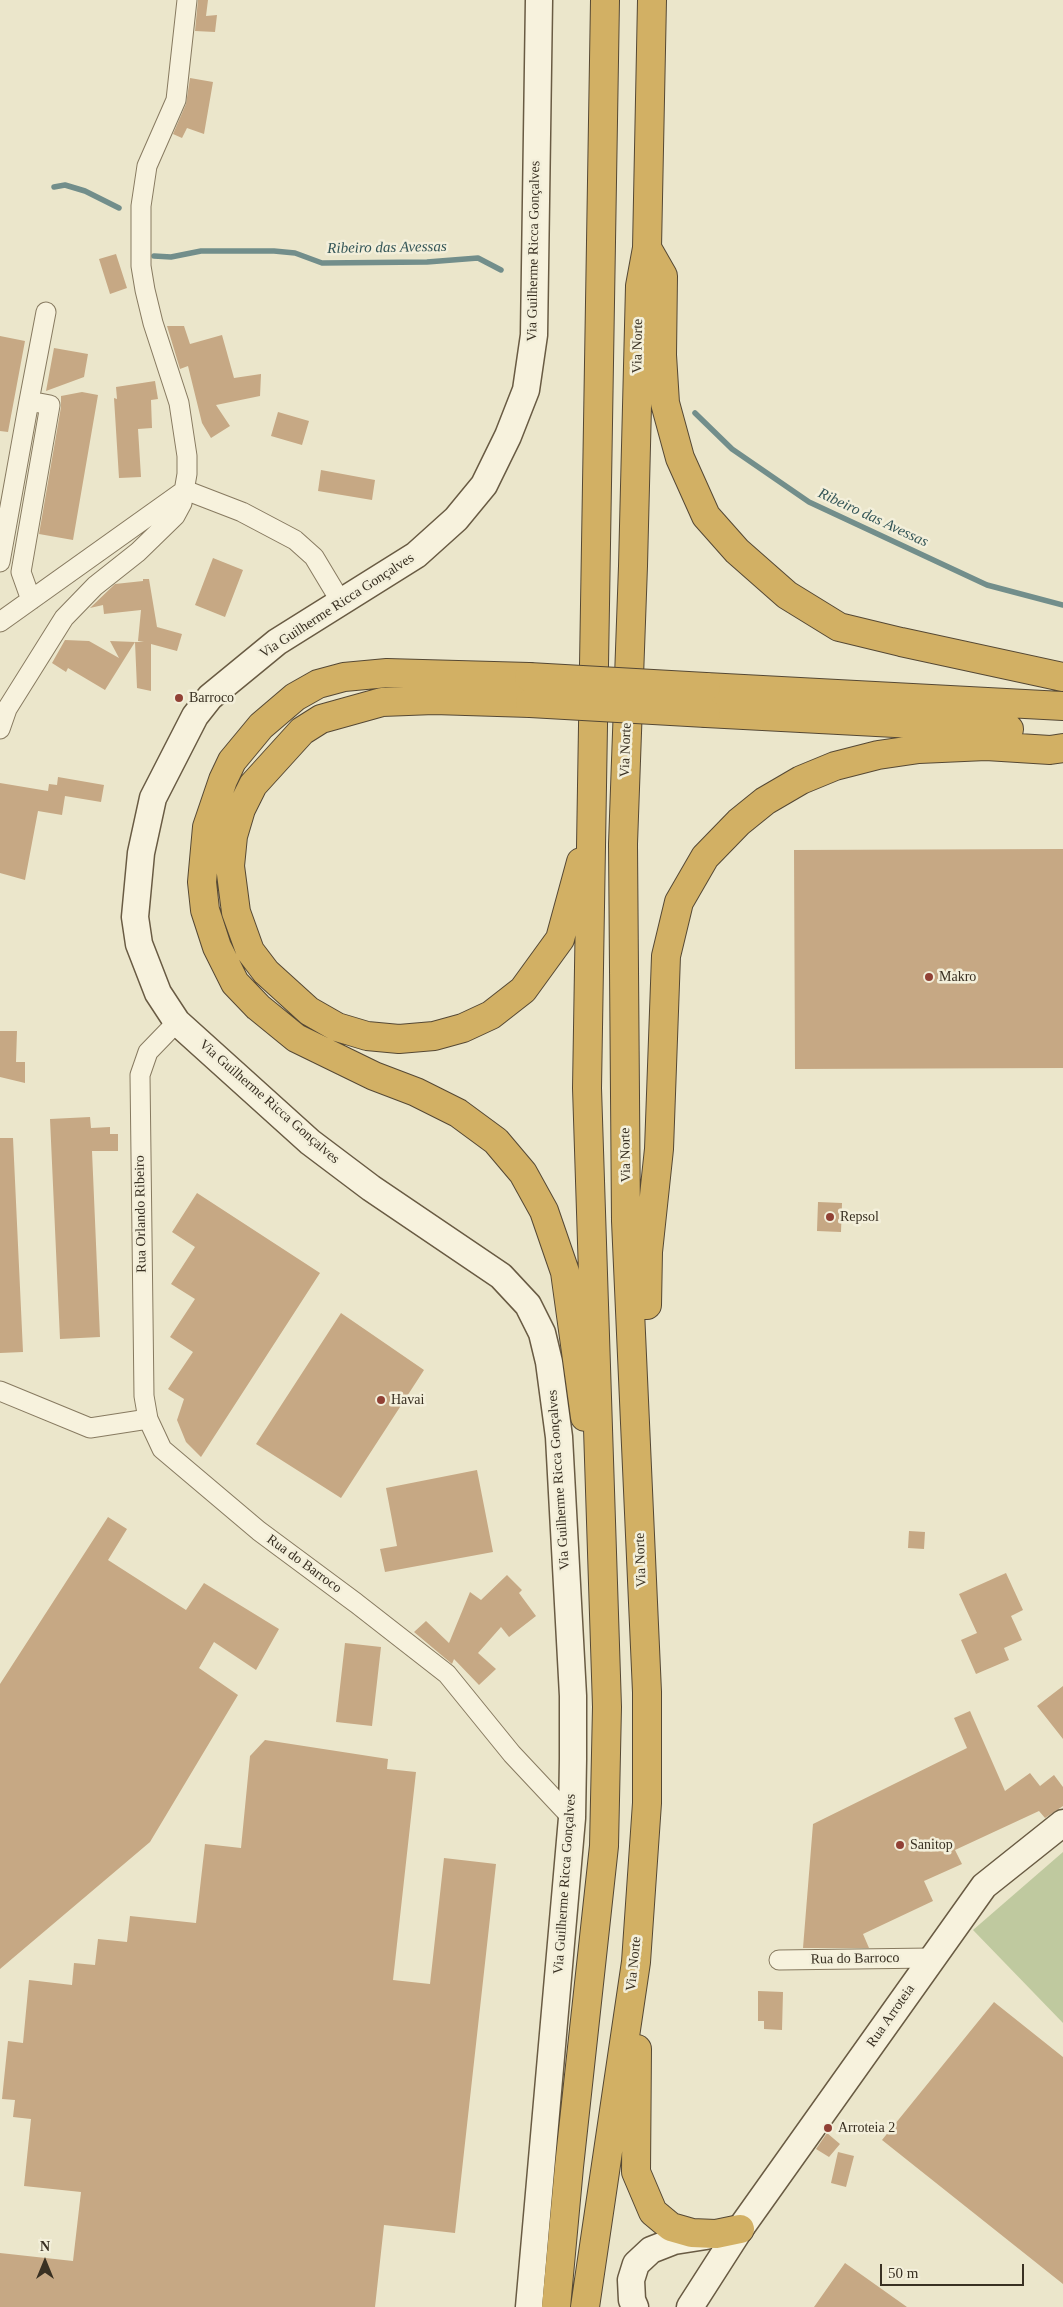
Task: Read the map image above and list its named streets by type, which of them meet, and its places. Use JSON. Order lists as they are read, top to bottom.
{
  "streets": {
    "highway": ["Via Norte"],
    "street": [
      "Via Guilherme Ricca Gonçalves",
      "Rua Orlando Ribeiro",
      "Rua do Barroco",
      "Rua Arroteia"
    ]
  },
  "crossings": [
    ["Via Guilherme Ricca Gonçalves", "Rua Orlando Ribeiro"],
    ["Via Guilherme Ricca Gonçalves", "Rua do Barroco"],
    ["Rua Orlando Ribeiro", "Rua do Barroco"],
    ["Rua do Barroco", "Rua Arroteia"]
  ],
  "water": ["Ribeiro das Avessas"],
  "places": [
    "Barroco",
    "Makro",
    "Repsol",
    "Havai",
    "Sanitop",
    "Arroteia 2"
  ],
  "scale_bar": "50 m",
  "north": "top"
}
